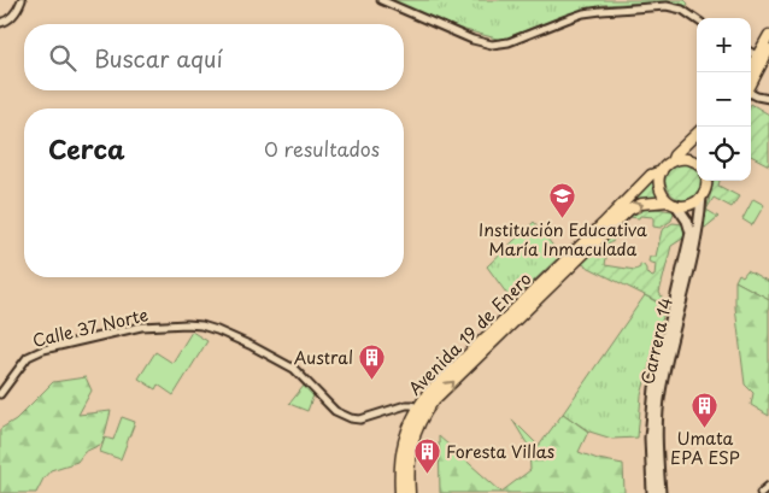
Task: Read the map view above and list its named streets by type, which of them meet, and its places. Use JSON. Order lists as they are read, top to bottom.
{
  "streets": {
    "main road": ["Avenida 19 de Enero", "Carrera 14"],
    "street": ["Calle 37 Norte"]
  },
  "crossings": [
    ["Calle 37 Norte", "Avenida 19 de Enero"],
    ["Avenida 19 de Enero", "Carrera 14"]
  ],
  "places": {
    "school or university": ["Institución Educativa María Inmaculada"],
    "building": ["Austral", "Umata EPA ESP", "Foresta Villas"]
  },
  "page": {
    "map_buttons": ["+", "−"],
    "search": "Buscar aquí",
    "heading": ["Cerca", "0 resultados"]
  }
}
